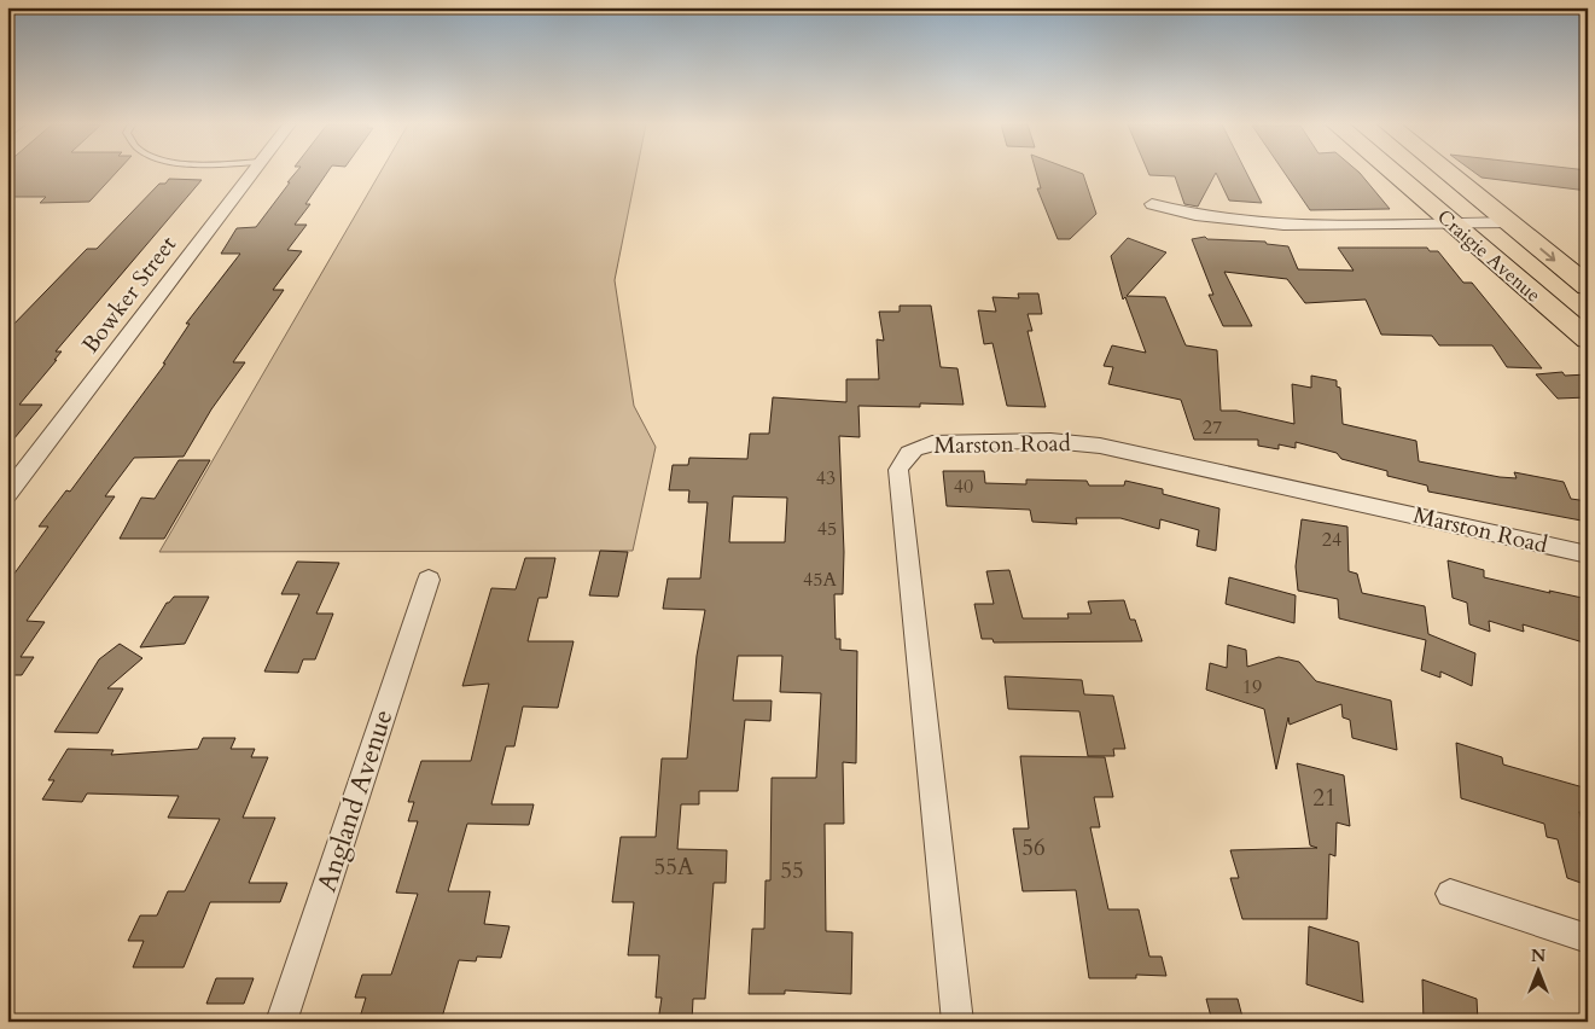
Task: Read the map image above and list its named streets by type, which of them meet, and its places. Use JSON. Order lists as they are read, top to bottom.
{
  "streets": {
    "highway": ["Craigie Avenue"],
    "street": ["Bowker Street", "Marston Road", "Angland Avenue"]
  },
  "house_numbers": [
    "27",
    "43",
    "40",
    "45",
    "24",
    "45A",
    "19",
    "21",
    "56",
    "55A",
    "55"
  ],
  "north": "top"
}
